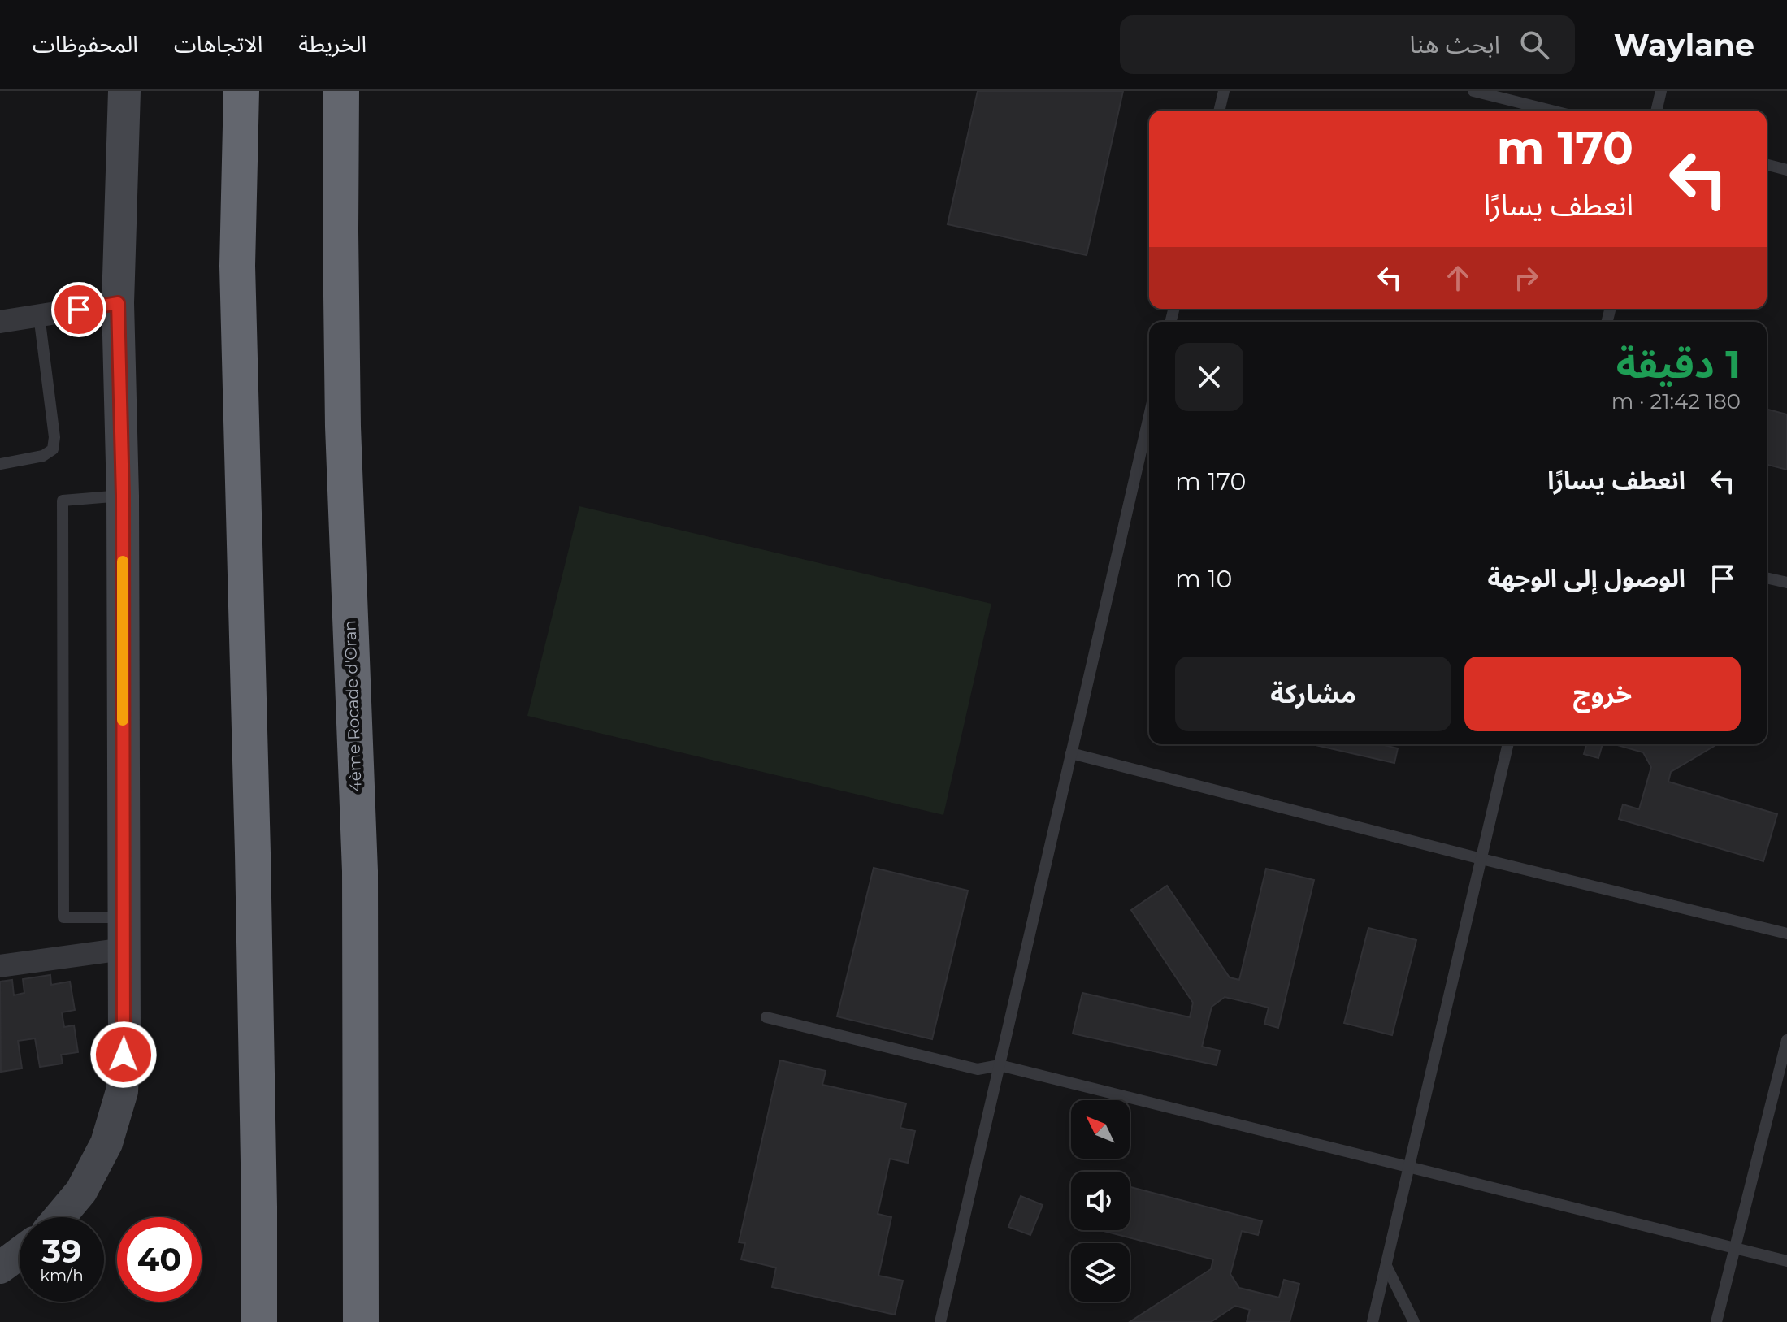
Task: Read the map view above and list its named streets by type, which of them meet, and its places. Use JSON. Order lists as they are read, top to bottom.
{
  "streets": {
    "highway": ["4ème Rocade d'Oran"]
  },
  "north": "top left",
  "page": {
    "header": "Waylane",
    "search": "ابحث هنا",
    "nav": ["الخريطة", "الاتجاهات", "المحفوظات"],
    "turn": ["170 m", "انعطف يسارًا"],
    "heading": ["1 دقيقة", "180 m · 21:42"],
    "list": [
      {
        "name": "انعطف يسارًا",
        "value": "170 m"
      },
      {
        "name": "الوصول إلى الوجهة",
        "value": "10 m"
      }
    ],
    "buttons": ["خروج", "مشاركة"],
    "speed": "39 km/h",
    "limit": "40"
  }
}
